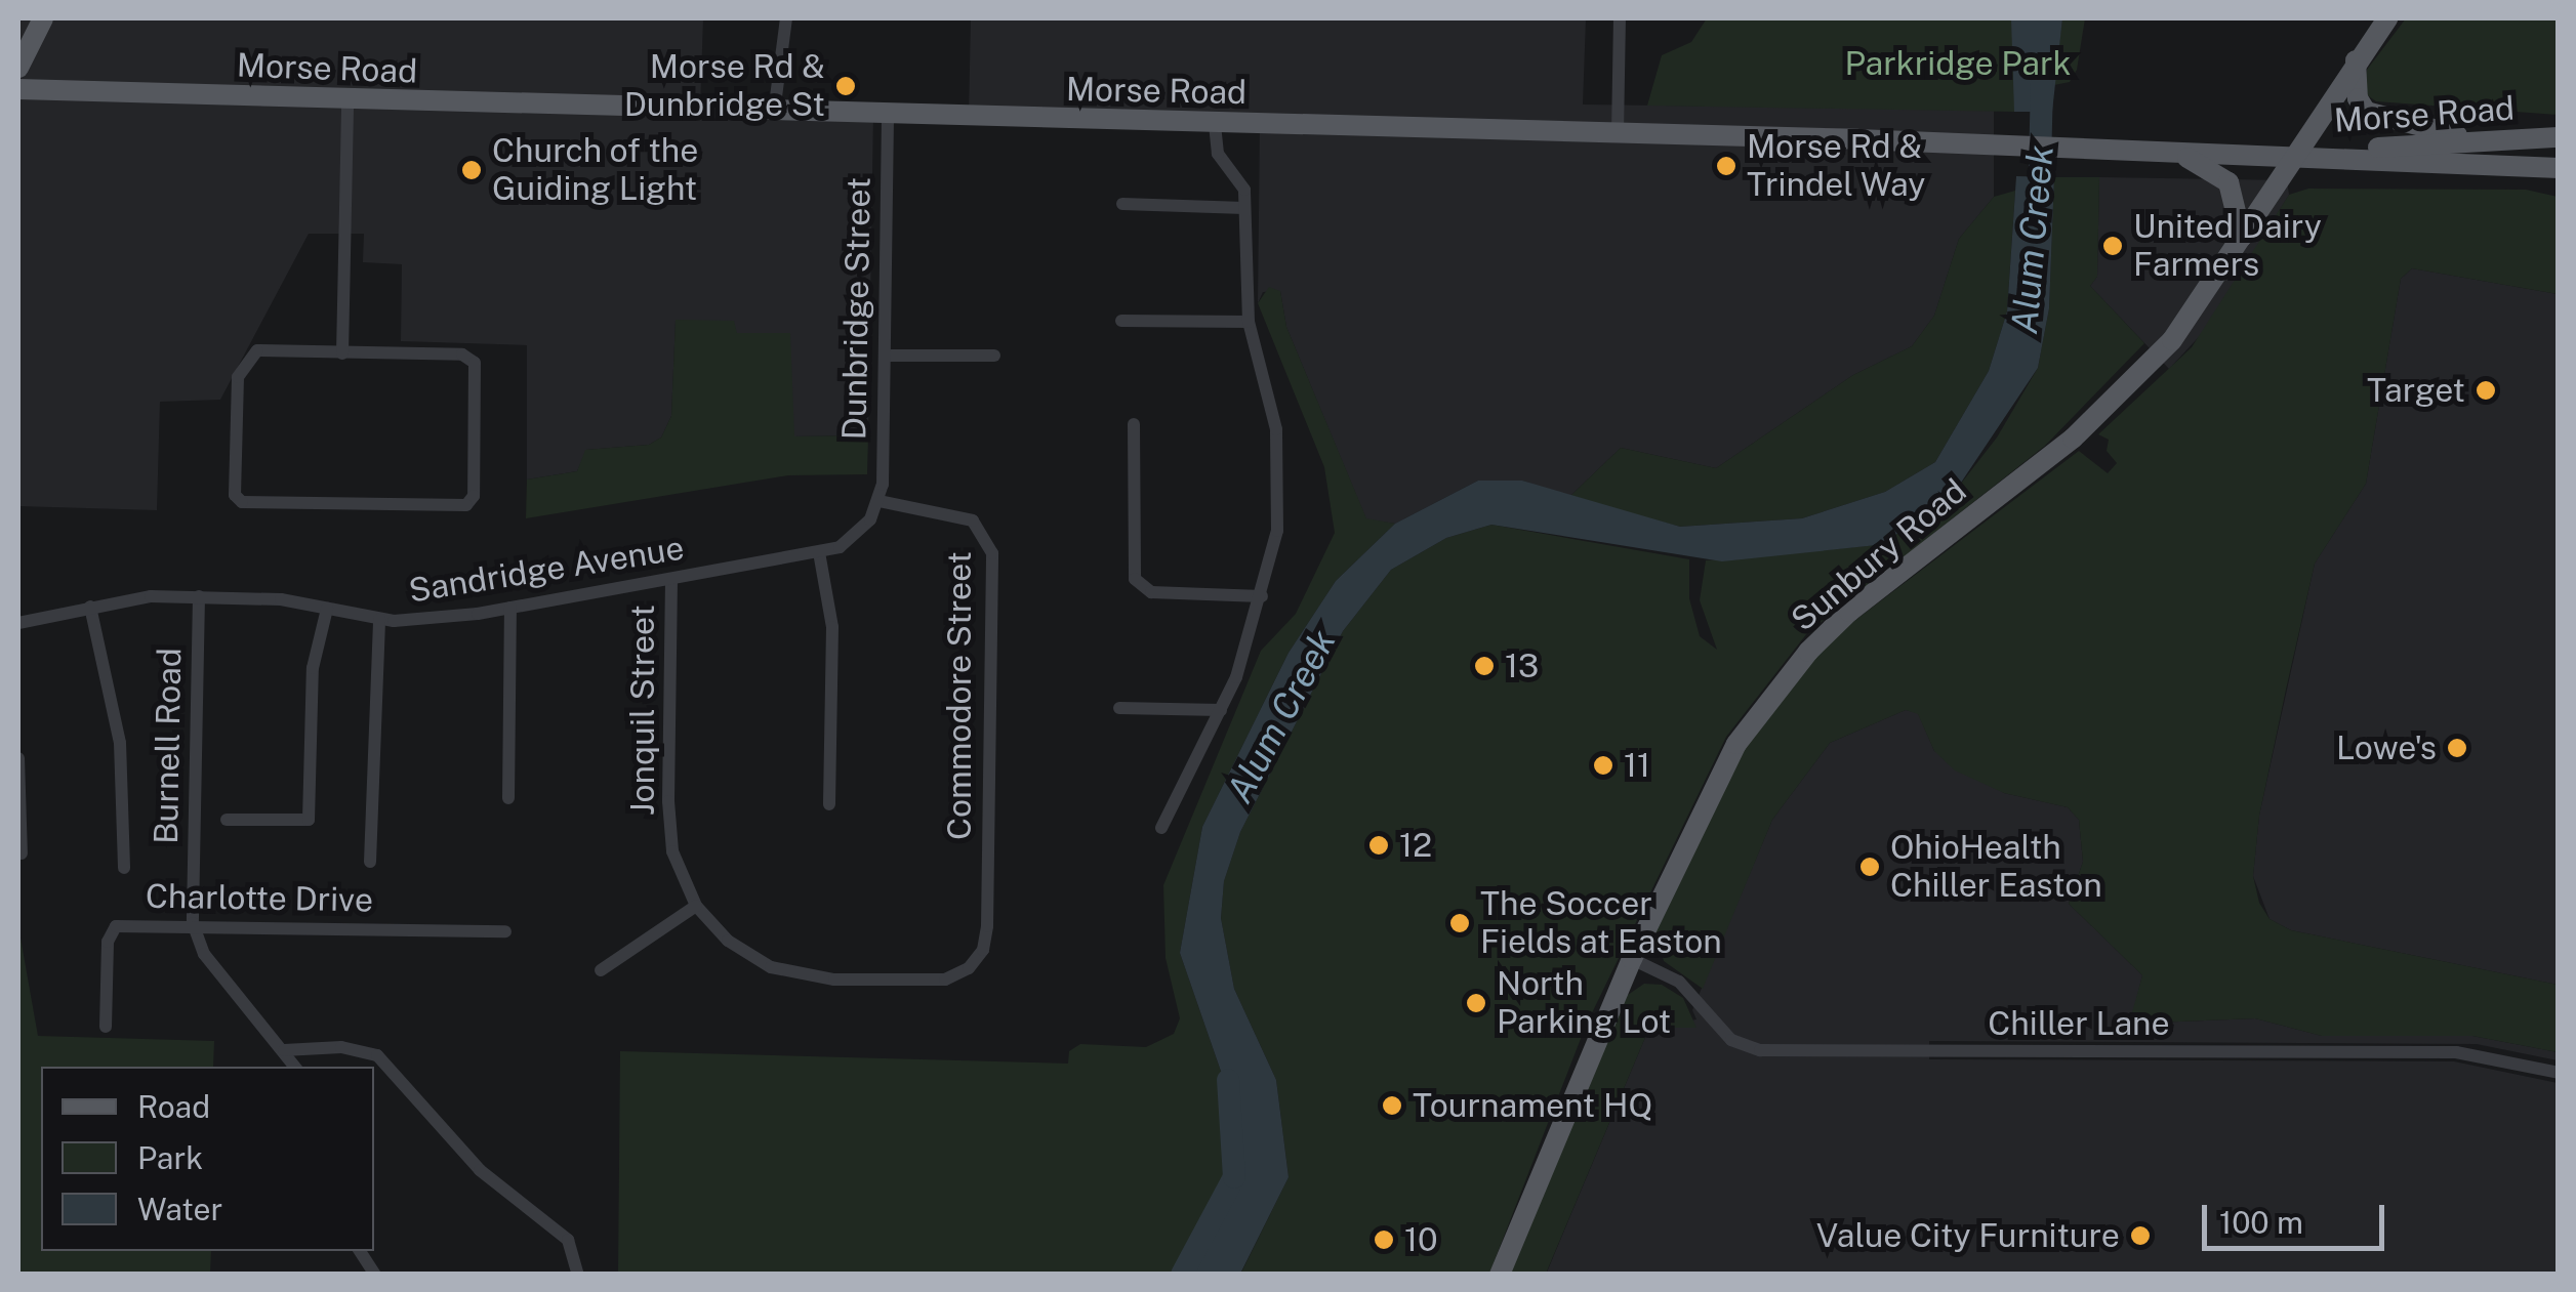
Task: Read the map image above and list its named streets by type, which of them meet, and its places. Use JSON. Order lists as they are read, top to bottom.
{
  "streets": {
    "main road": ["Morse Road", "Sunbury Road"],
    "street": [
      "Dunbridge Street",
      "Sandridge Avenue",
      "Commodore Street",
      "Jonquil Street",
      "Burnell Road",
      "Charlotte Drive",
      "Chiller Lane"
    ]
  },
  "crossings": [
    ["Morse Road", "Dunbridge Street"],
    ["Morse Road", "Sunbury Road"],
    ["Dunbridge Street", "Sandridge Avenue"],
    ["Dunbridge Street", "Commodore Street"],
    ["Sunbury Road", "Chiller Lane"],
    ["Sandridge Avenue", "Commodore Street"],
    ["Sandridge Avenue", "Jonquil Street"],
    ["Sandridge Avenue", "Burnell Road"],
    ["Commodore Street", "Jonquil Street"],
    ["Burnell Road", "Charlotte Drive"]
  ],
  "water": ["Alum Creek"],
  "parks": ["Parkridge Park"],
  "places": [
    "Morse Rd & Dunbridge St",
    "Morse Rd & Trindel Way",
    "Church of the Guiding Light",
    "United Dairy Farmers",
    "Target",
    "13",
    "Lowe's",
    "11",
    "12",
    "OhioHealth Chiller Easton",
    "The Soccer Fields at Easton",
    "North Parking Lot",
    "Tournament HQ",
    "Value City Furniture",
    "10"
  ],
  "legend": ["Road", "Park", "Water"],
  "scale_bar": "100 m"
}
